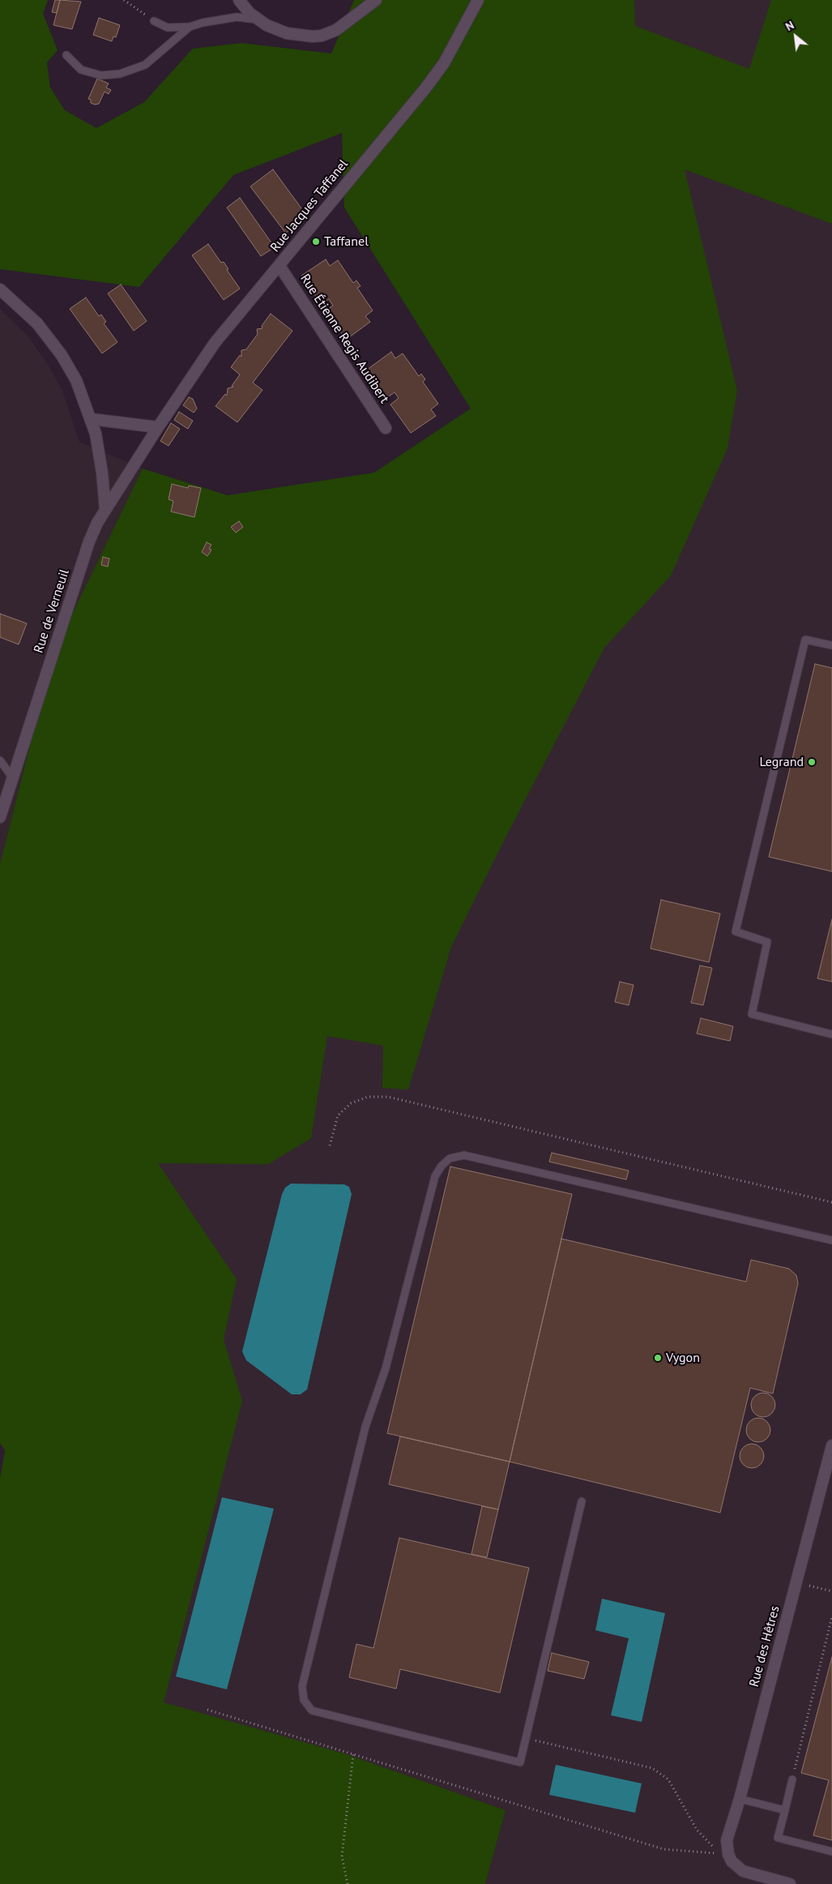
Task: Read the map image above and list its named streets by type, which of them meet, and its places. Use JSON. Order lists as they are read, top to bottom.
{
  "streets": {
    "street": [
      "Rue Jacques Taffanel",
      "Rue Étienne Regis Audibert",
      "Rue de Verneuil",
      "Rue des Hêtres"
    ]
  },
  "crossings": [
    ["Rue Jacques Taffanel", "Rue Étienne Regis Audibert"],
    ["Rue Jacques Taffanel", "Rue de Verneuil"]
  ],
  "places": ["Taffanel", "Legrand", "Vygon"],
  "north": "top left"
}
